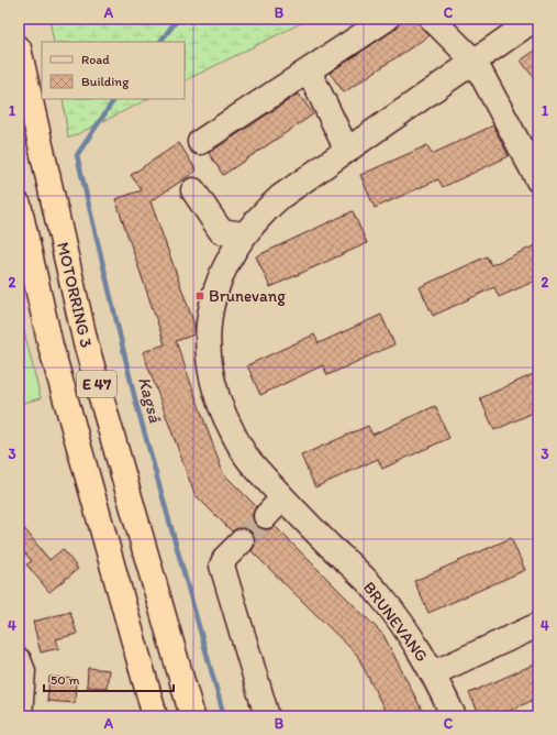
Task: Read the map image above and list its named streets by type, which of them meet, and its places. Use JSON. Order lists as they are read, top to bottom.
{
  "streets": {
    "highway": ["MOTORRING 3", "E 47"],
    "street": ["BRUNEVANG"]
  },
  "water": ["Kagså"],
  "places": {
    "transit": ["Brunevang"]
  },
  "legend": ["Road", "Building"],
  "scale_bar": "50 m",
  "grid": {
    "columns": ["A", "B", "C"],
    "rows": [
      "1",
      "2",
      "3",
      "4"
    ]
  }
}
